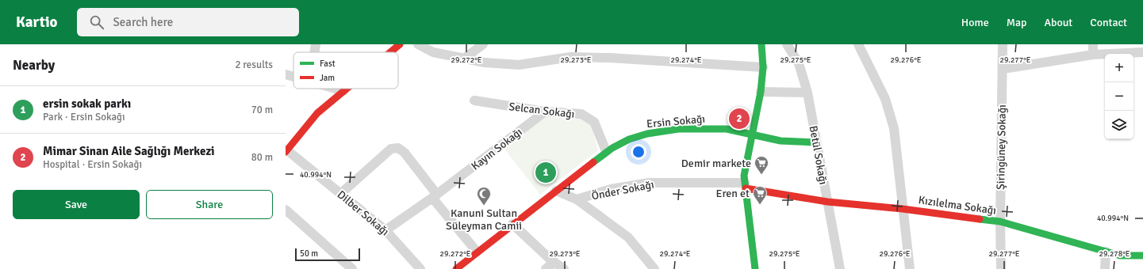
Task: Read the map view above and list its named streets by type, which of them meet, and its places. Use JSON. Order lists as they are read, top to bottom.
{
  "streets": {
    "street": [
      "Selcan Sokağı",
      "Ersin Sokağı",
      "Şiringüney Sokağı",
      "Kayın Sokağı",
      "Betül Sokağı",
      "Önder Sokağı",
      "Kızılelma Sokağı",
      "Dilber Sokağı"
    ]
  },
  "crossings": [
    ["Selcan Sokağı", "Ersin Sokağı"],
    ["Selcan Sokağı", "Kayın Sokağı"],
    ["Ersin Sokağı", "Betül Sokağı"],
    ["Şiringüney Sokağı", "Kızılelma Sokağı"],
    ["Kayın Sokağı", "Dilber Sokağı"],
    ["Betül Sokağı", "Kızılelma Sokağı"],
    ["Önder Sokağı", "Kızılelma Sokağı"]
  ],
  "places": {
    "supermarket": ["Demir markete", "Eren et"],
    "mosque": ["Kanuni Sultan Süleyman Camii"]
  },
  "legend": ["Fast", "Jam"],
  "scale_bar": "50 m",
  "page": {
    "header": "Kartio",
    "search": "Search here",
    "nav": [
      "Home",
      "Map",
      "About",
      "Contact"
    ],
    "heading": ["Nearby", "2 results"],
    "map_buttons": ["+", "−"],
    "list": [
      {
        "mark": "1",
        "name": "ersin sokak parkı",
        "note": "Park · Ersin Sokağı",
        "value": "70 m"
      },
      {
        "mark": "2",
        "name": "Mimar Sinan Aile Sağlığı Merkezi",
        "note": "Hospital · Ersin Sokağı",
        "value": "80 m"
      }
    ],
    "pins": ["2", "1"],
    "buttons": ["Save", "Share"],
    "scale": "50 m"
  },
  "coordinates": [
    "29.272°E",
    "29.273°E",
    "29.274°E",
    "29.275°E",
    "29.276°E",
    "29.277°E",
    "40.994°N",
    "29.278°E"
  ]
}
